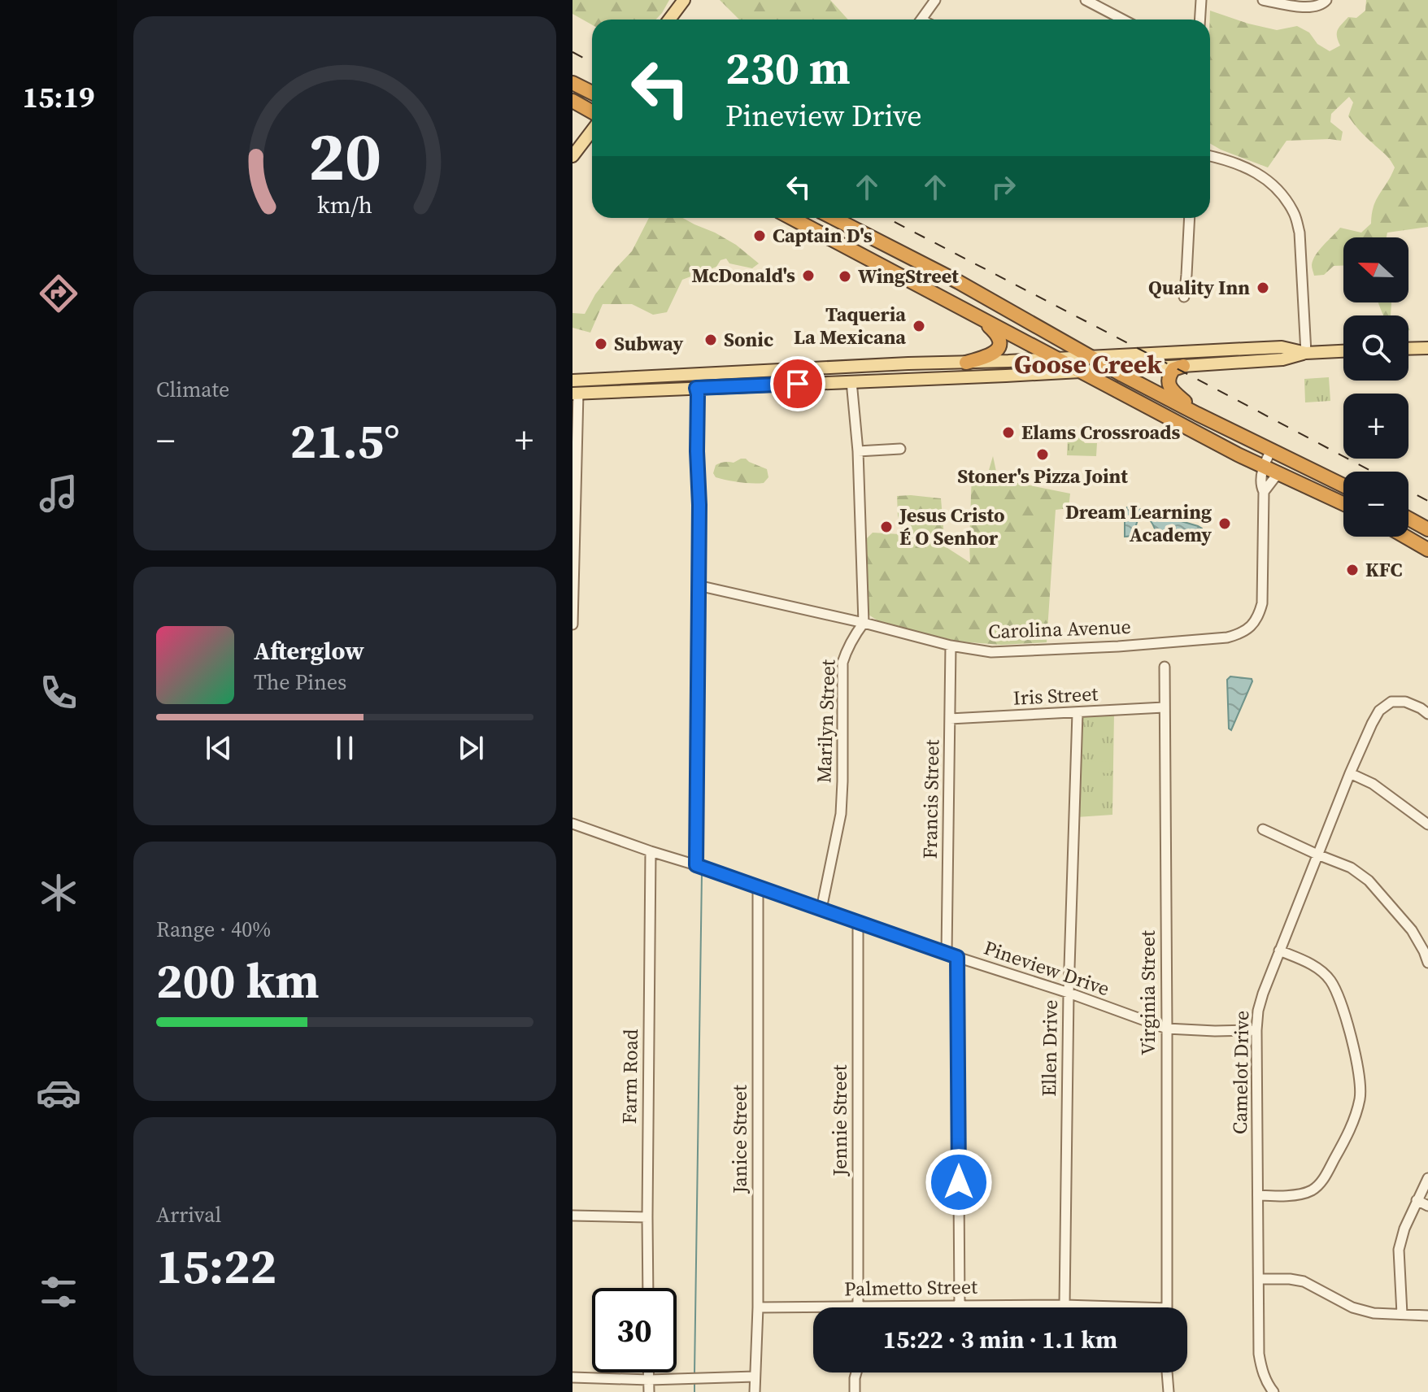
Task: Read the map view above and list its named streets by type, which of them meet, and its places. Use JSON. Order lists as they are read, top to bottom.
{
  "streets": {
    "street": [
      "Carolina Avenue",
      "Iris Street",
      "Marilyn Street",
      "Francis Street",
      "Pineview Drive",
      "Virginia Street",
      "Ellen Drive",
      "Camelot Drive",
      "Farm Road",
      "Jennie Street",
      "Janice Street",
      "Palmetto Street"
    ]
  },
  "crossings": [
    ["Carolina Avenue", "Marilyn Street"],
    ["Carolina Avenue", "Francis Street"],
    ["Iris Street", "Francis Street"],
    ["Iris Street", "Virginia Street"],
    ["Iris Street", "Ellen Drive"],
    ["Marilyn Street", "Pineview Drive"],
    ["Francis Street", "Pineview Drive"],
    ["Pineview Drive", "Virginia Street"],
    ["Pineview Drive", "Ellen Drive"],
    ["Pineview Drive", "Camelot Drive"],
    ["Pineview Drive", "Farm Road"],
    ["Pineview Drive", "Jennie Street"],
    ["Pineview Drive", "Janice Street"],
    ["Ellen Drive", "Palmetto Street"],
    ["Jennie Street", "Palmetto Street"],
    ["Janice Street", "Palmetto Street"]
  ],
  "districts": ["Goose Creek"],
  "places": [
    "Captain D's",
    "McDonald's",
    "WingStreet",
    "Quality Inn",
    "Taqueria La Mexicana",
    "Sonic",
    "Subway",
    "Elams Crossroads",
    "Stoner's Pizza Joint",
    "Dream Learning Academy",
    "Jesus Cristo É O Senhor",
    "KFC"
  ],
  "north": "left",
  "page": {
    "tabs": "15:19",
    "turn": ["230 m", "Pineview Drive"],
    "map_buttons": ["+", "−"],
    "tile": [
      "Climate",
      ["Range · 40%", "200 km"],
      ["Arrival", "15:22"]
    ],
    "heat": ["−", "21.5°", "+"],
    "song": ["Afterglow", "The Pines"],
    "limit": "30",
    "trip": "15:22 · 3 min · 1.1 km",
    "gauge": ["20", "km/h"]
  }
}
